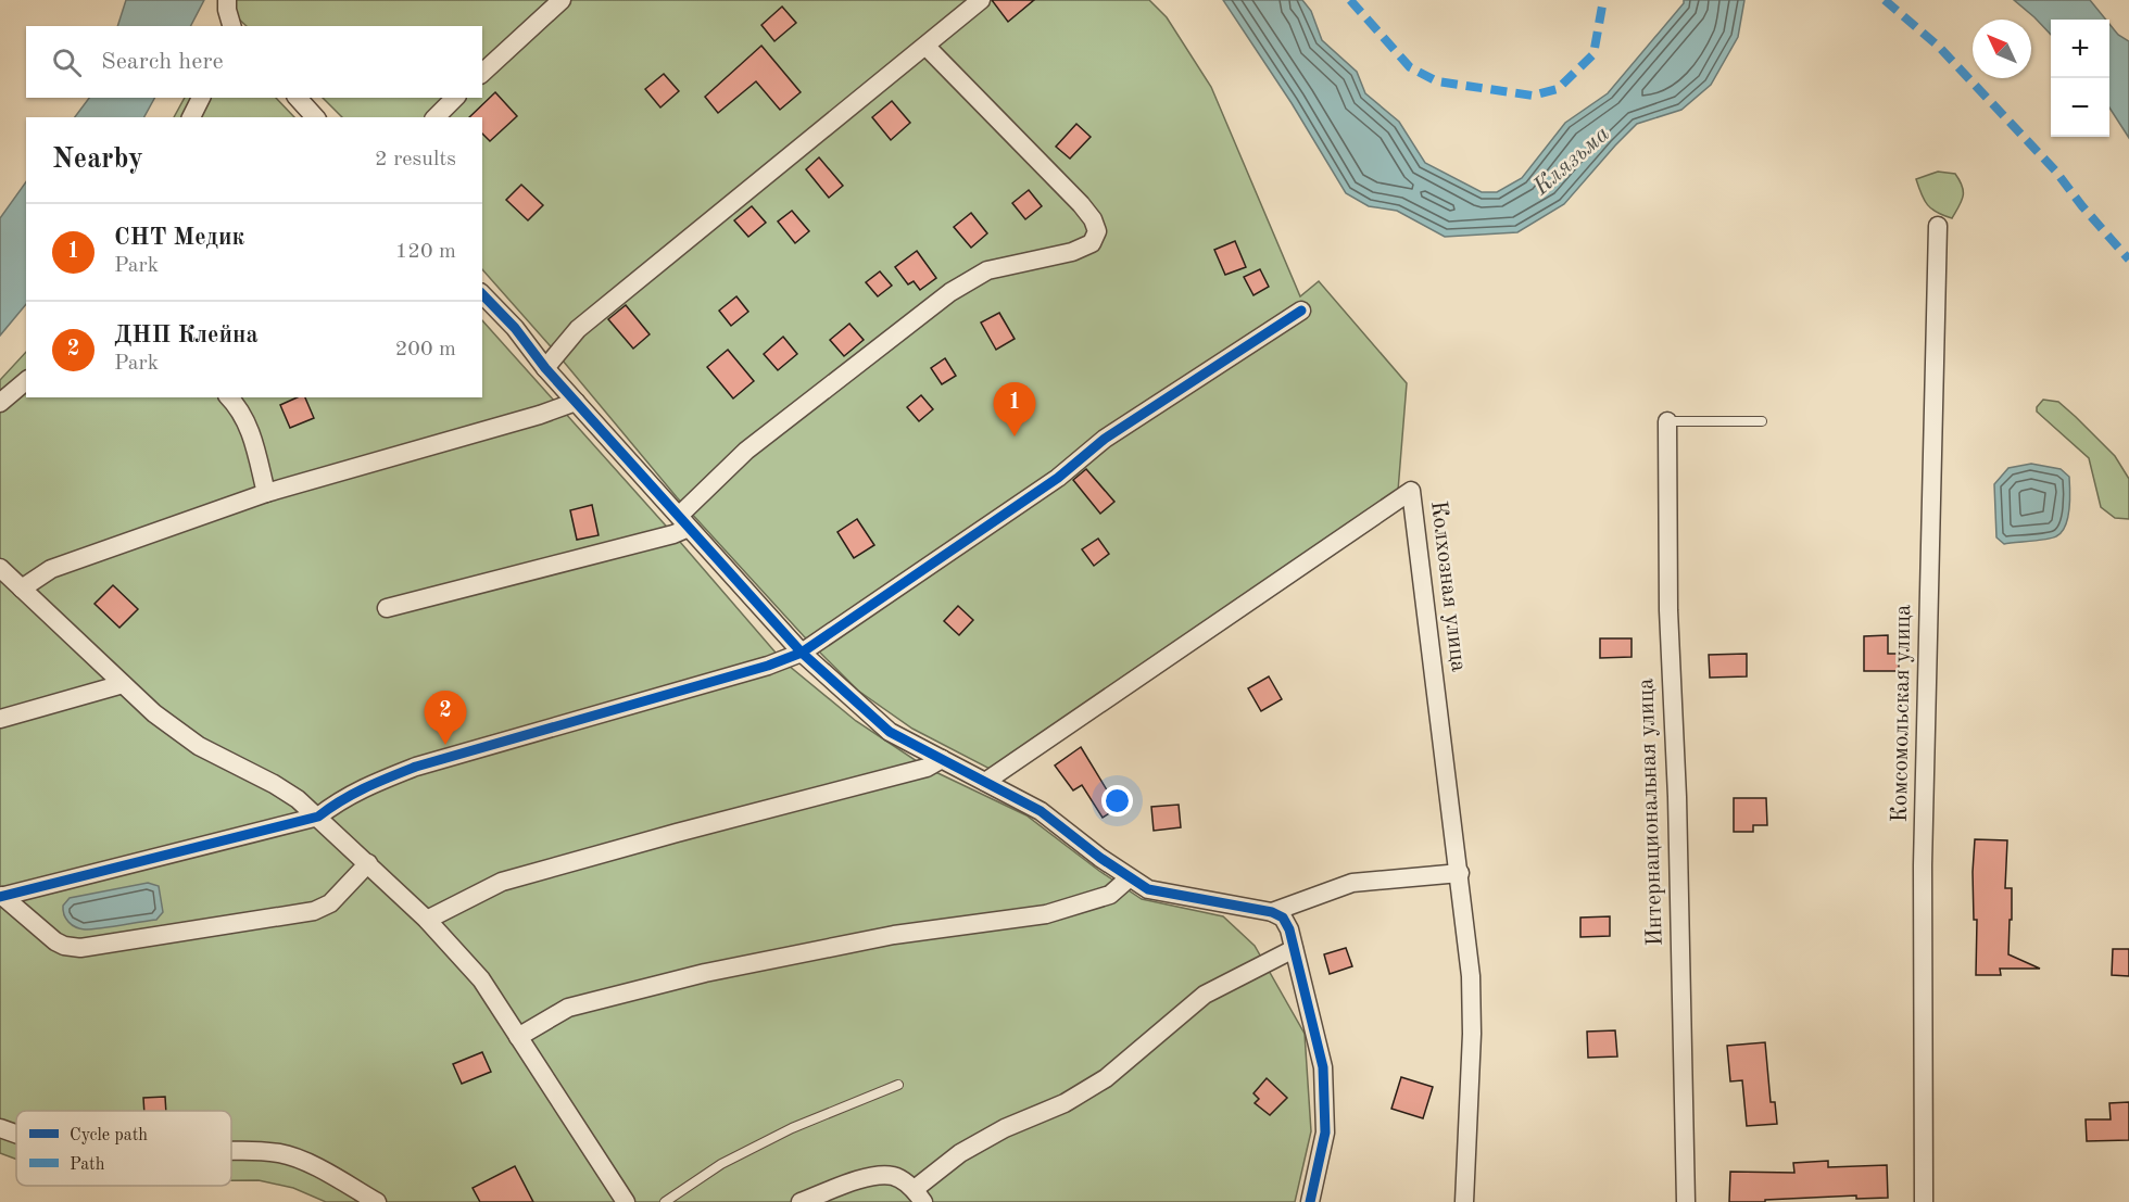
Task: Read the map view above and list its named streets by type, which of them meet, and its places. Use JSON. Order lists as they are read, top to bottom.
{
  "streets": {
    "street": ["Колхозная улица", "Комсомольская улица", "Интернациональная улица"]
  },
  "water": ["Клязьма"],
  "legend": ["Cycle path", "Path"],
  "north": "top left",
  "page": {
    "map_buttons": ["+", "−"],
    "search": "Search here",
    "heading": ["Nearby", "2 results"],
    "list": [
      {
        "mark": "1",
        "name": "СНТ Медик",
        "note": "Park",
        "value": "120 m"
      },
      {
        "mark": "2",
        "name": "ДНП Клейна",
        "note": "Park",
        "value": "200 m"
      }
    ],
    "pins": ["1", "2"]
  }
}
